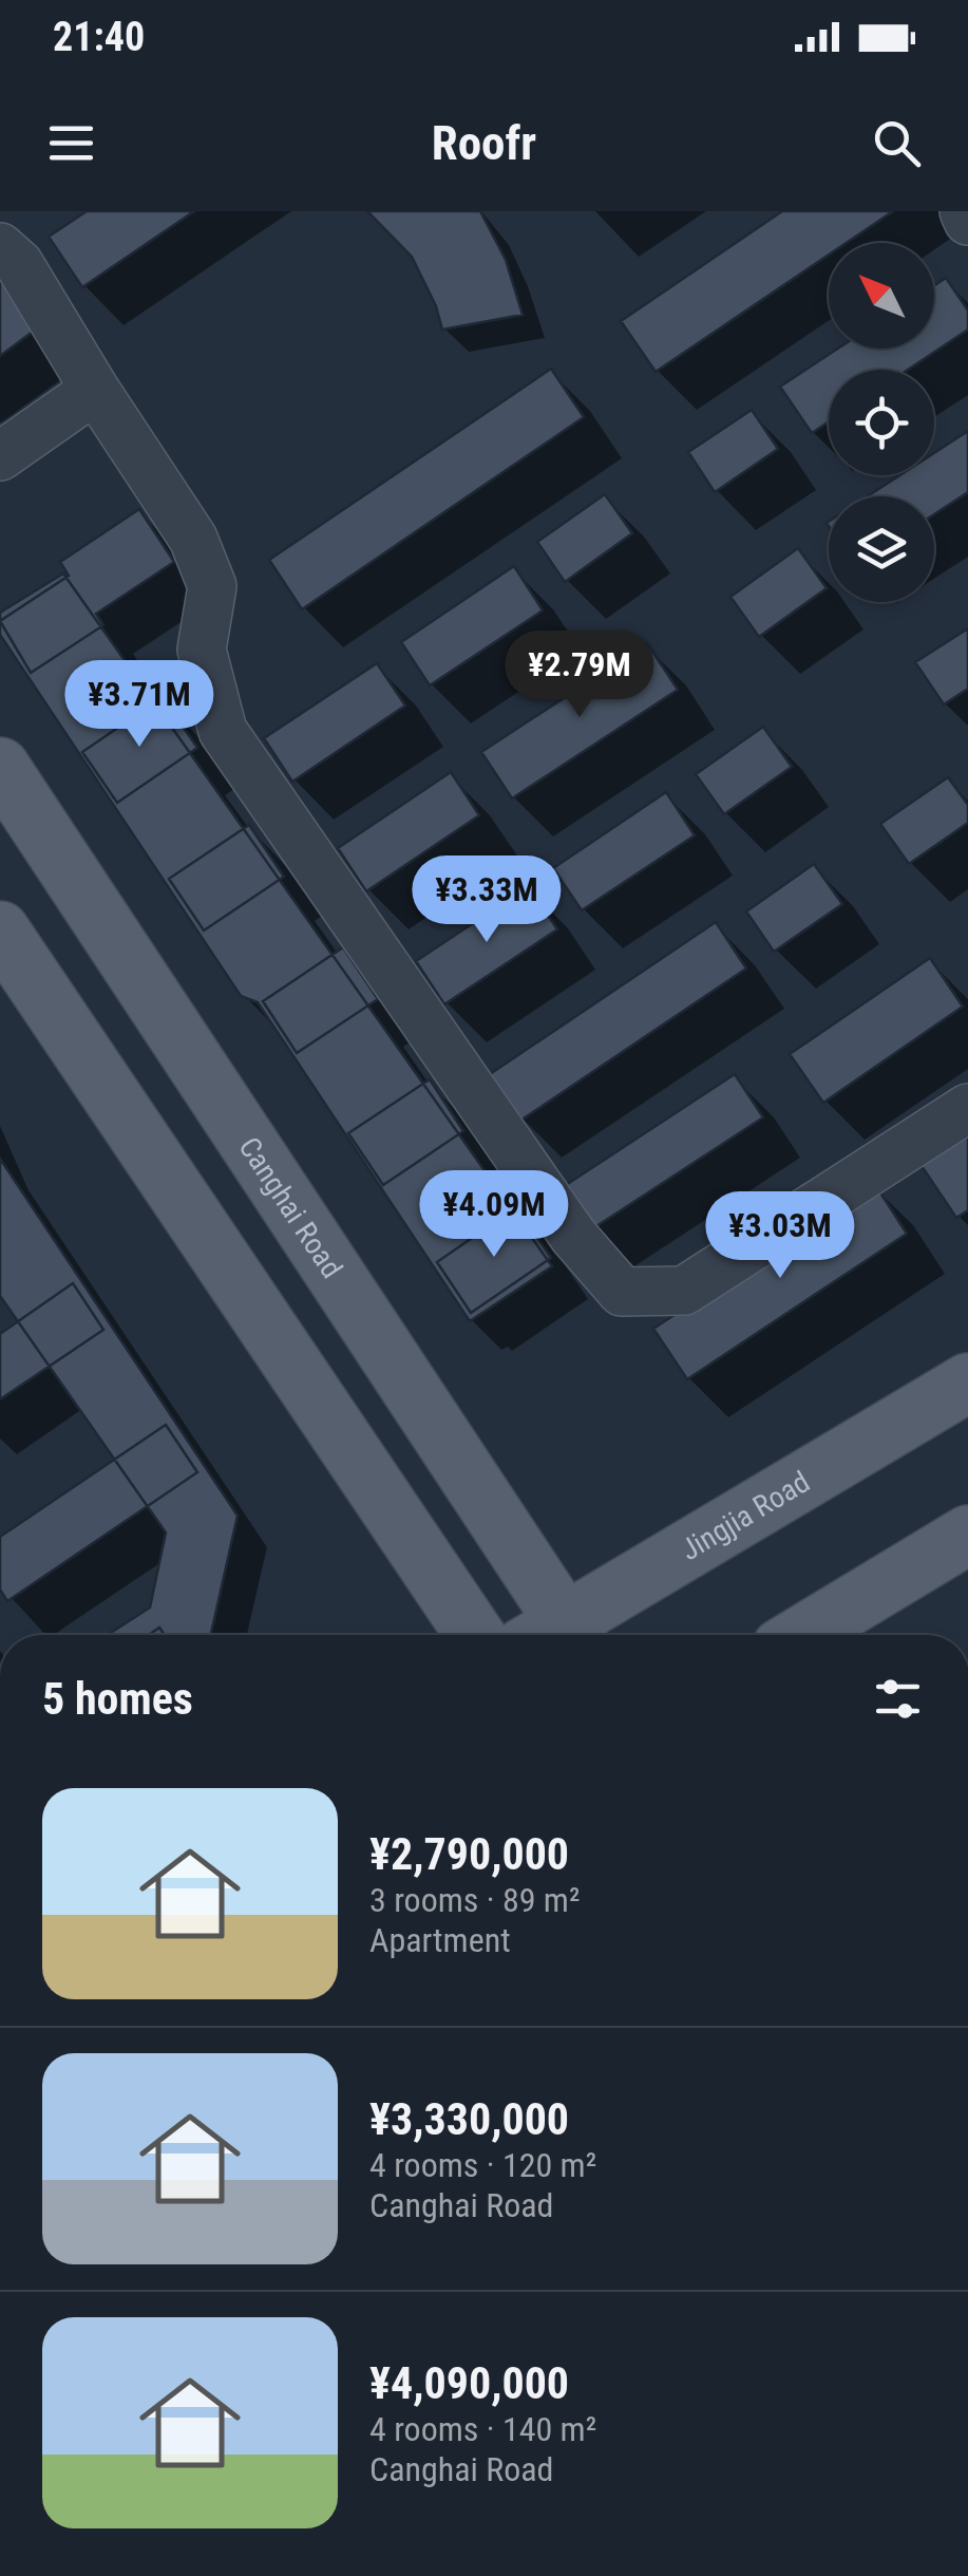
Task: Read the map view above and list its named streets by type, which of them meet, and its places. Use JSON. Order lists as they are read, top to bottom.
{
  "streets": {
    "main road": ["Canghai Road", "Jingjia Road"]
  },
  "north": "top left",
  "page": {
    "status": "21:40",
    "header": "Roofr",
    "price": [
      "¥2.79M",
      "¥3.71M",
      "¥3.33M",
      "¥4.09M",
      "¥3.03M"
    ],
    "heading": "5 homes",
    "list": [
      {
        "name": "¥2,790,000",
        "note": "3 rooms · 89 m² · Apartment"
      },
      {
        "name": "¥3,330,000",
        "note": "4 rooms · 120 m² · Canghai Road"
      },
      {
        "name": "¥4,090,000",
        "note": "4 rooms · 140 m² · Canghai Road"
      }
    ]
  }
}
